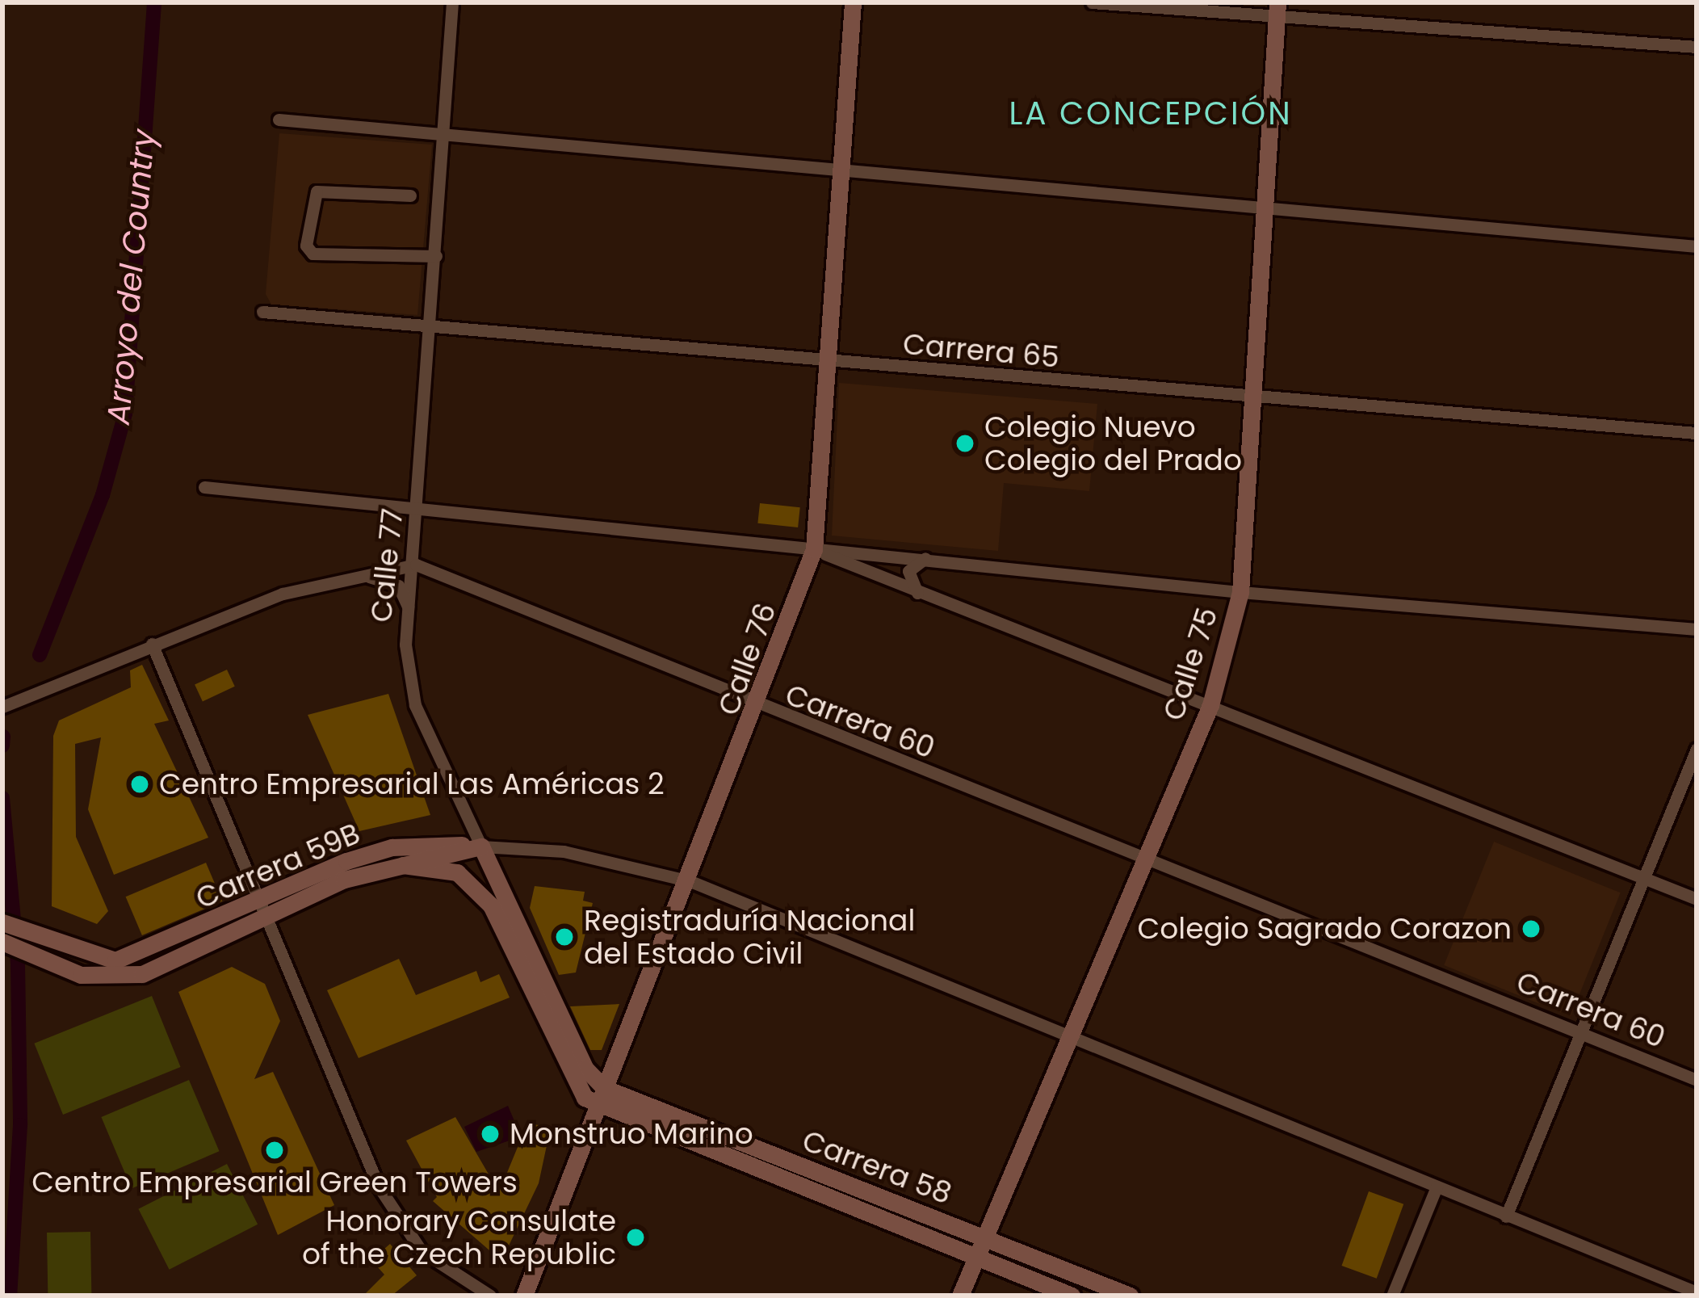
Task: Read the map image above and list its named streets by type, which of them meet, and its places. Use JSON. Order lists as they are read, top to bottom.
{
  "streets": {
    "street": [
      "Carrera 65",
      "Calle 77",
      "Calle 76",
      "Calle 75",
      "Carrera 60",
      "Carrera 59B",
      "Carrera 58"
    ]
  },
  "crossings": [
    ["Carrera 65", "Calle 77"],
    ["Carrera 65", "Calle 76"],
    ["Carrera 65", "Calle 75"],
    ["Calle 77", "Calle 76"],
    ["Calle 77", "Carrera 60"],
    ["Calle 77", "Carrera 59B"],
    ["Calle 77", "Carrera 58"],
    ["Calle 76", "Carrera 60"],
    ["Calle 76", "Carrera 58"],
    ["Calle 75", "Carrera 60"],
    ["Calle 75", "Carrera 58"]
  ],
  "districts": ["LA CONCEPCIÓN"],
  "water": ["Arroyo del Country"],
  "places": [
    "Colegio Nuevo Colegio del Prado",
    "Centro Empresarial Las Américas 2",
    "Colegio Sagrado Corazon",
    "Registraduría Nacional del Estado Civil",
    "Monstruo Marino",
    "Centro Empresarial Green Towers",
    "Honorary Consulate of the Czech Republic"
  ]
}
